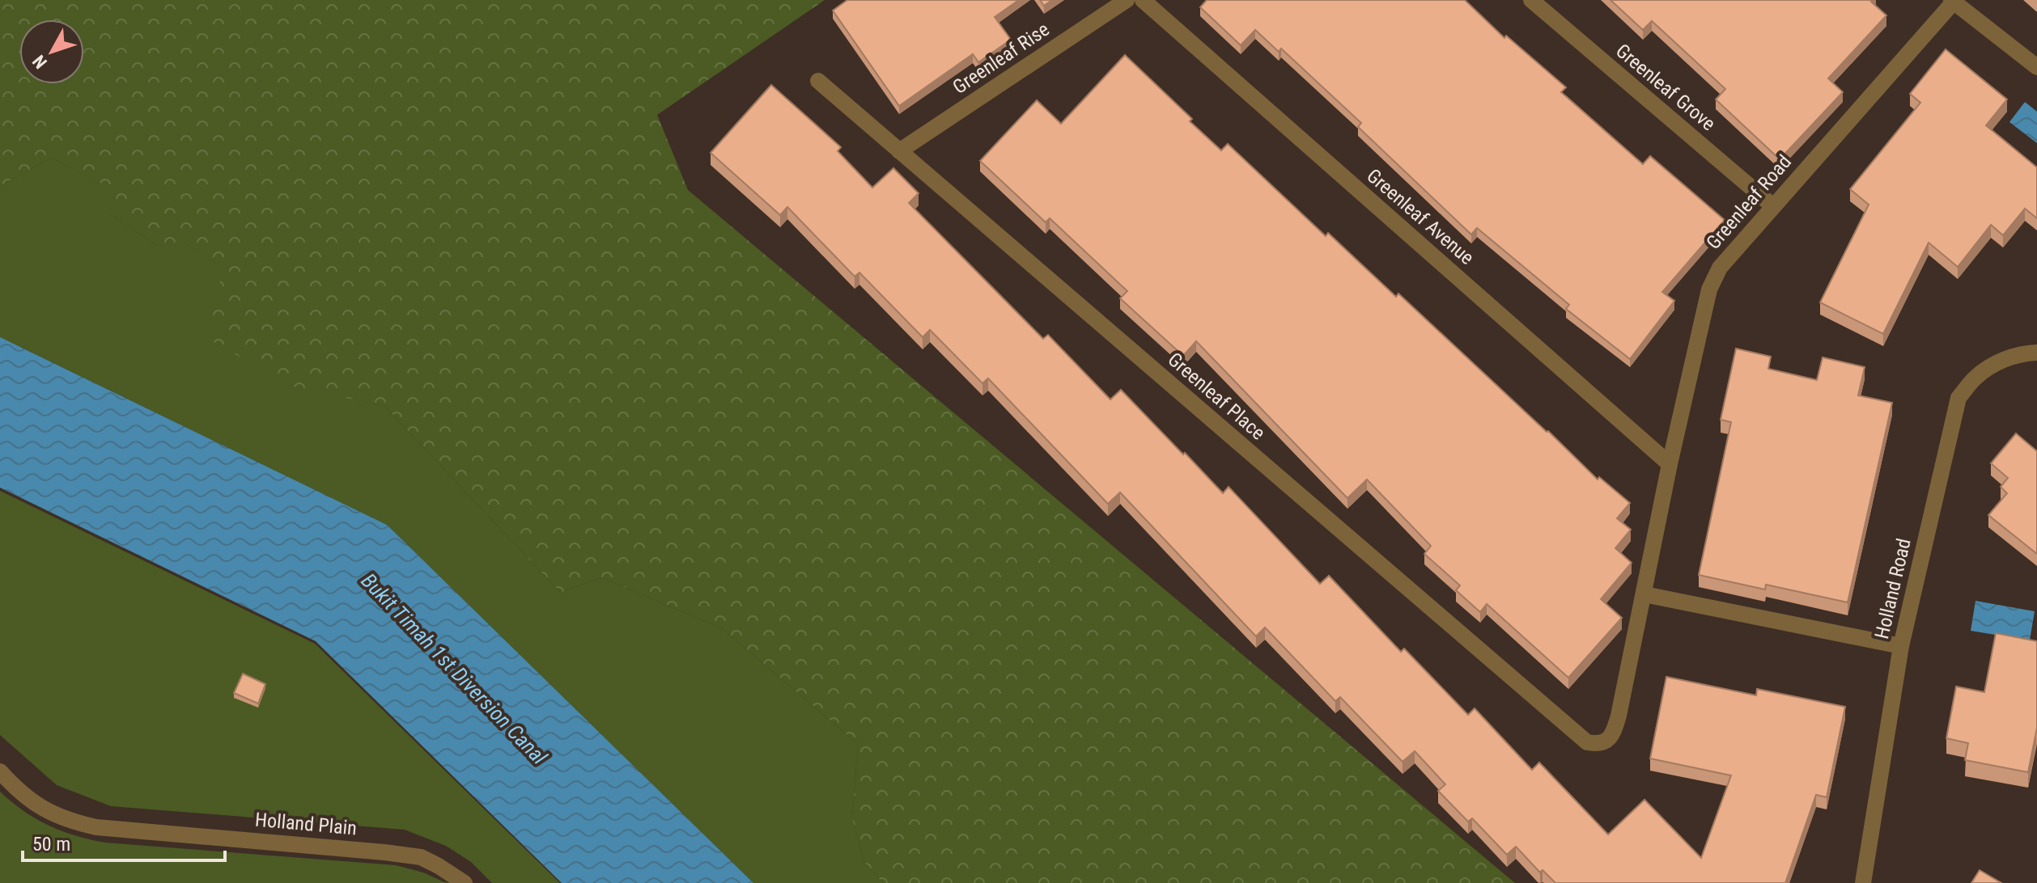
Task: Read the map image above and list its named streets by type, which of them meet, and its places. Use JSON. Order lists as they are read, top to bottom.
{
  "streets": {
    "street": [
      "Greenleaf Rise",
      "Greenleaf Grove",
      "Greenleaf Road",
      "Greenleaf Avenue",
      "Greenleaf Place",
      "Holland Road",
      "Holland Plain"
    ]
  },
  "crossings": [
    ["Greenleaf Rise", "Greenleaf Place"],
    ["Greenleaf Grove", "Greenleaf Road"],
    ["Greenleaf Road", "Greenleaf Avenue"],
    ["Greenleaf Road", "Greenleaf Place"]
  ],
  "water": ["Bukit Timah 1st Diversion Canal"],
  "scale_bar": "50 m",
  "north": "bottom left"
}
